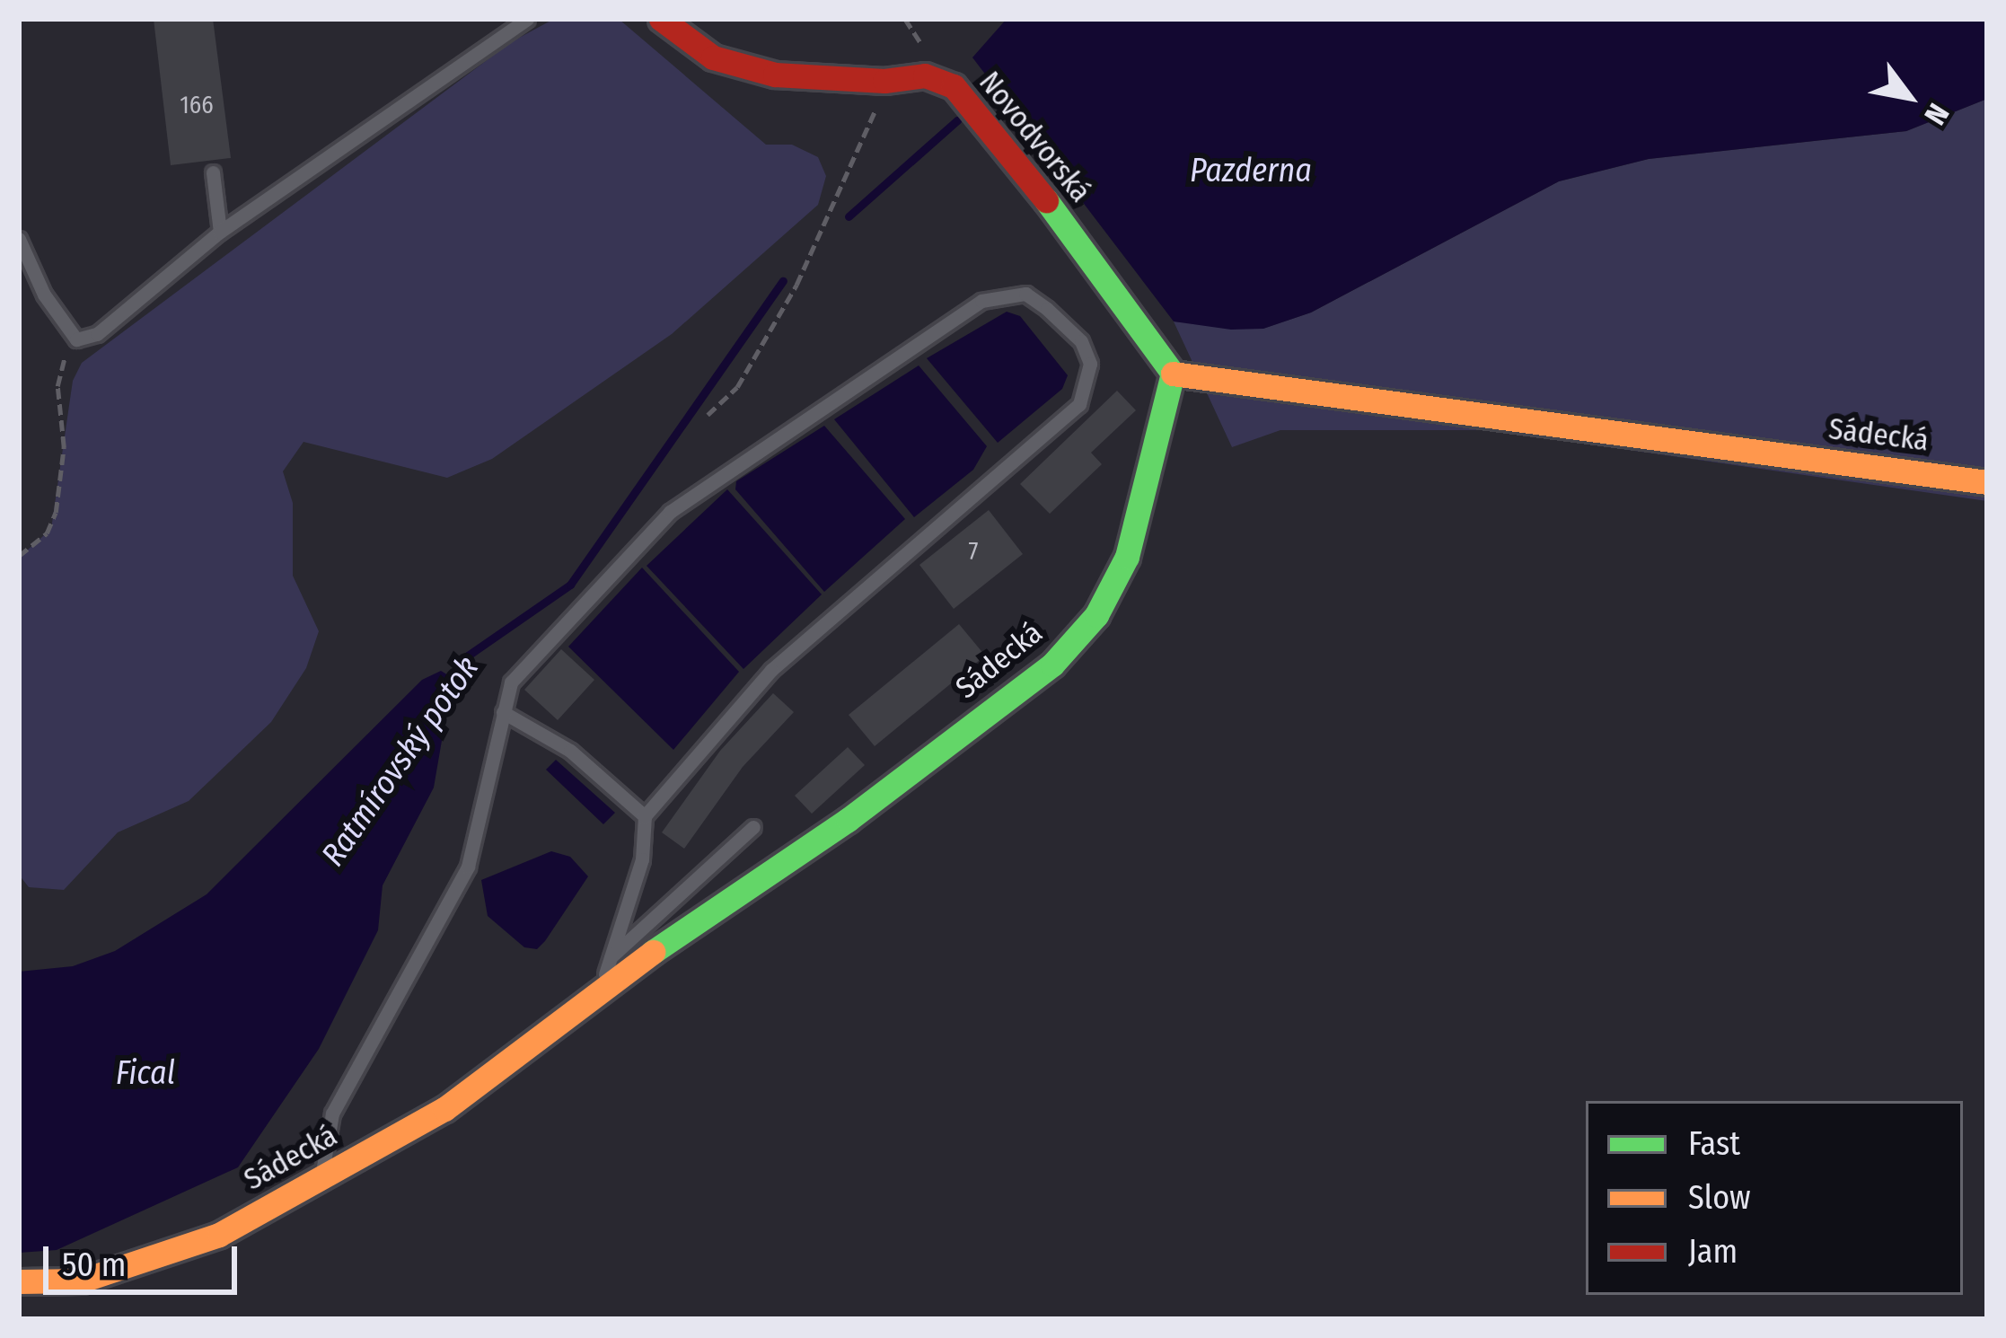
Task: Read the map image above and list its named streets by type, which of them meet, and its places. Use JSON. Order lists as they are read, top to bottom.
{
  "streets": {
    "street": ["Novodvorská", "Sádecká"]
  },
  "crossings": [
    ["Novodvorská", "Sádecká"]
  ],
  "water": ["Pazderna", "Ratmírovský potok", "Fical"],
  "house_numbers": ["166", "7"],
  "legend": ["Fast", "Slow", "Jam"],
  "scale_bar": "50 m",
  "north": "bottom right"
}
